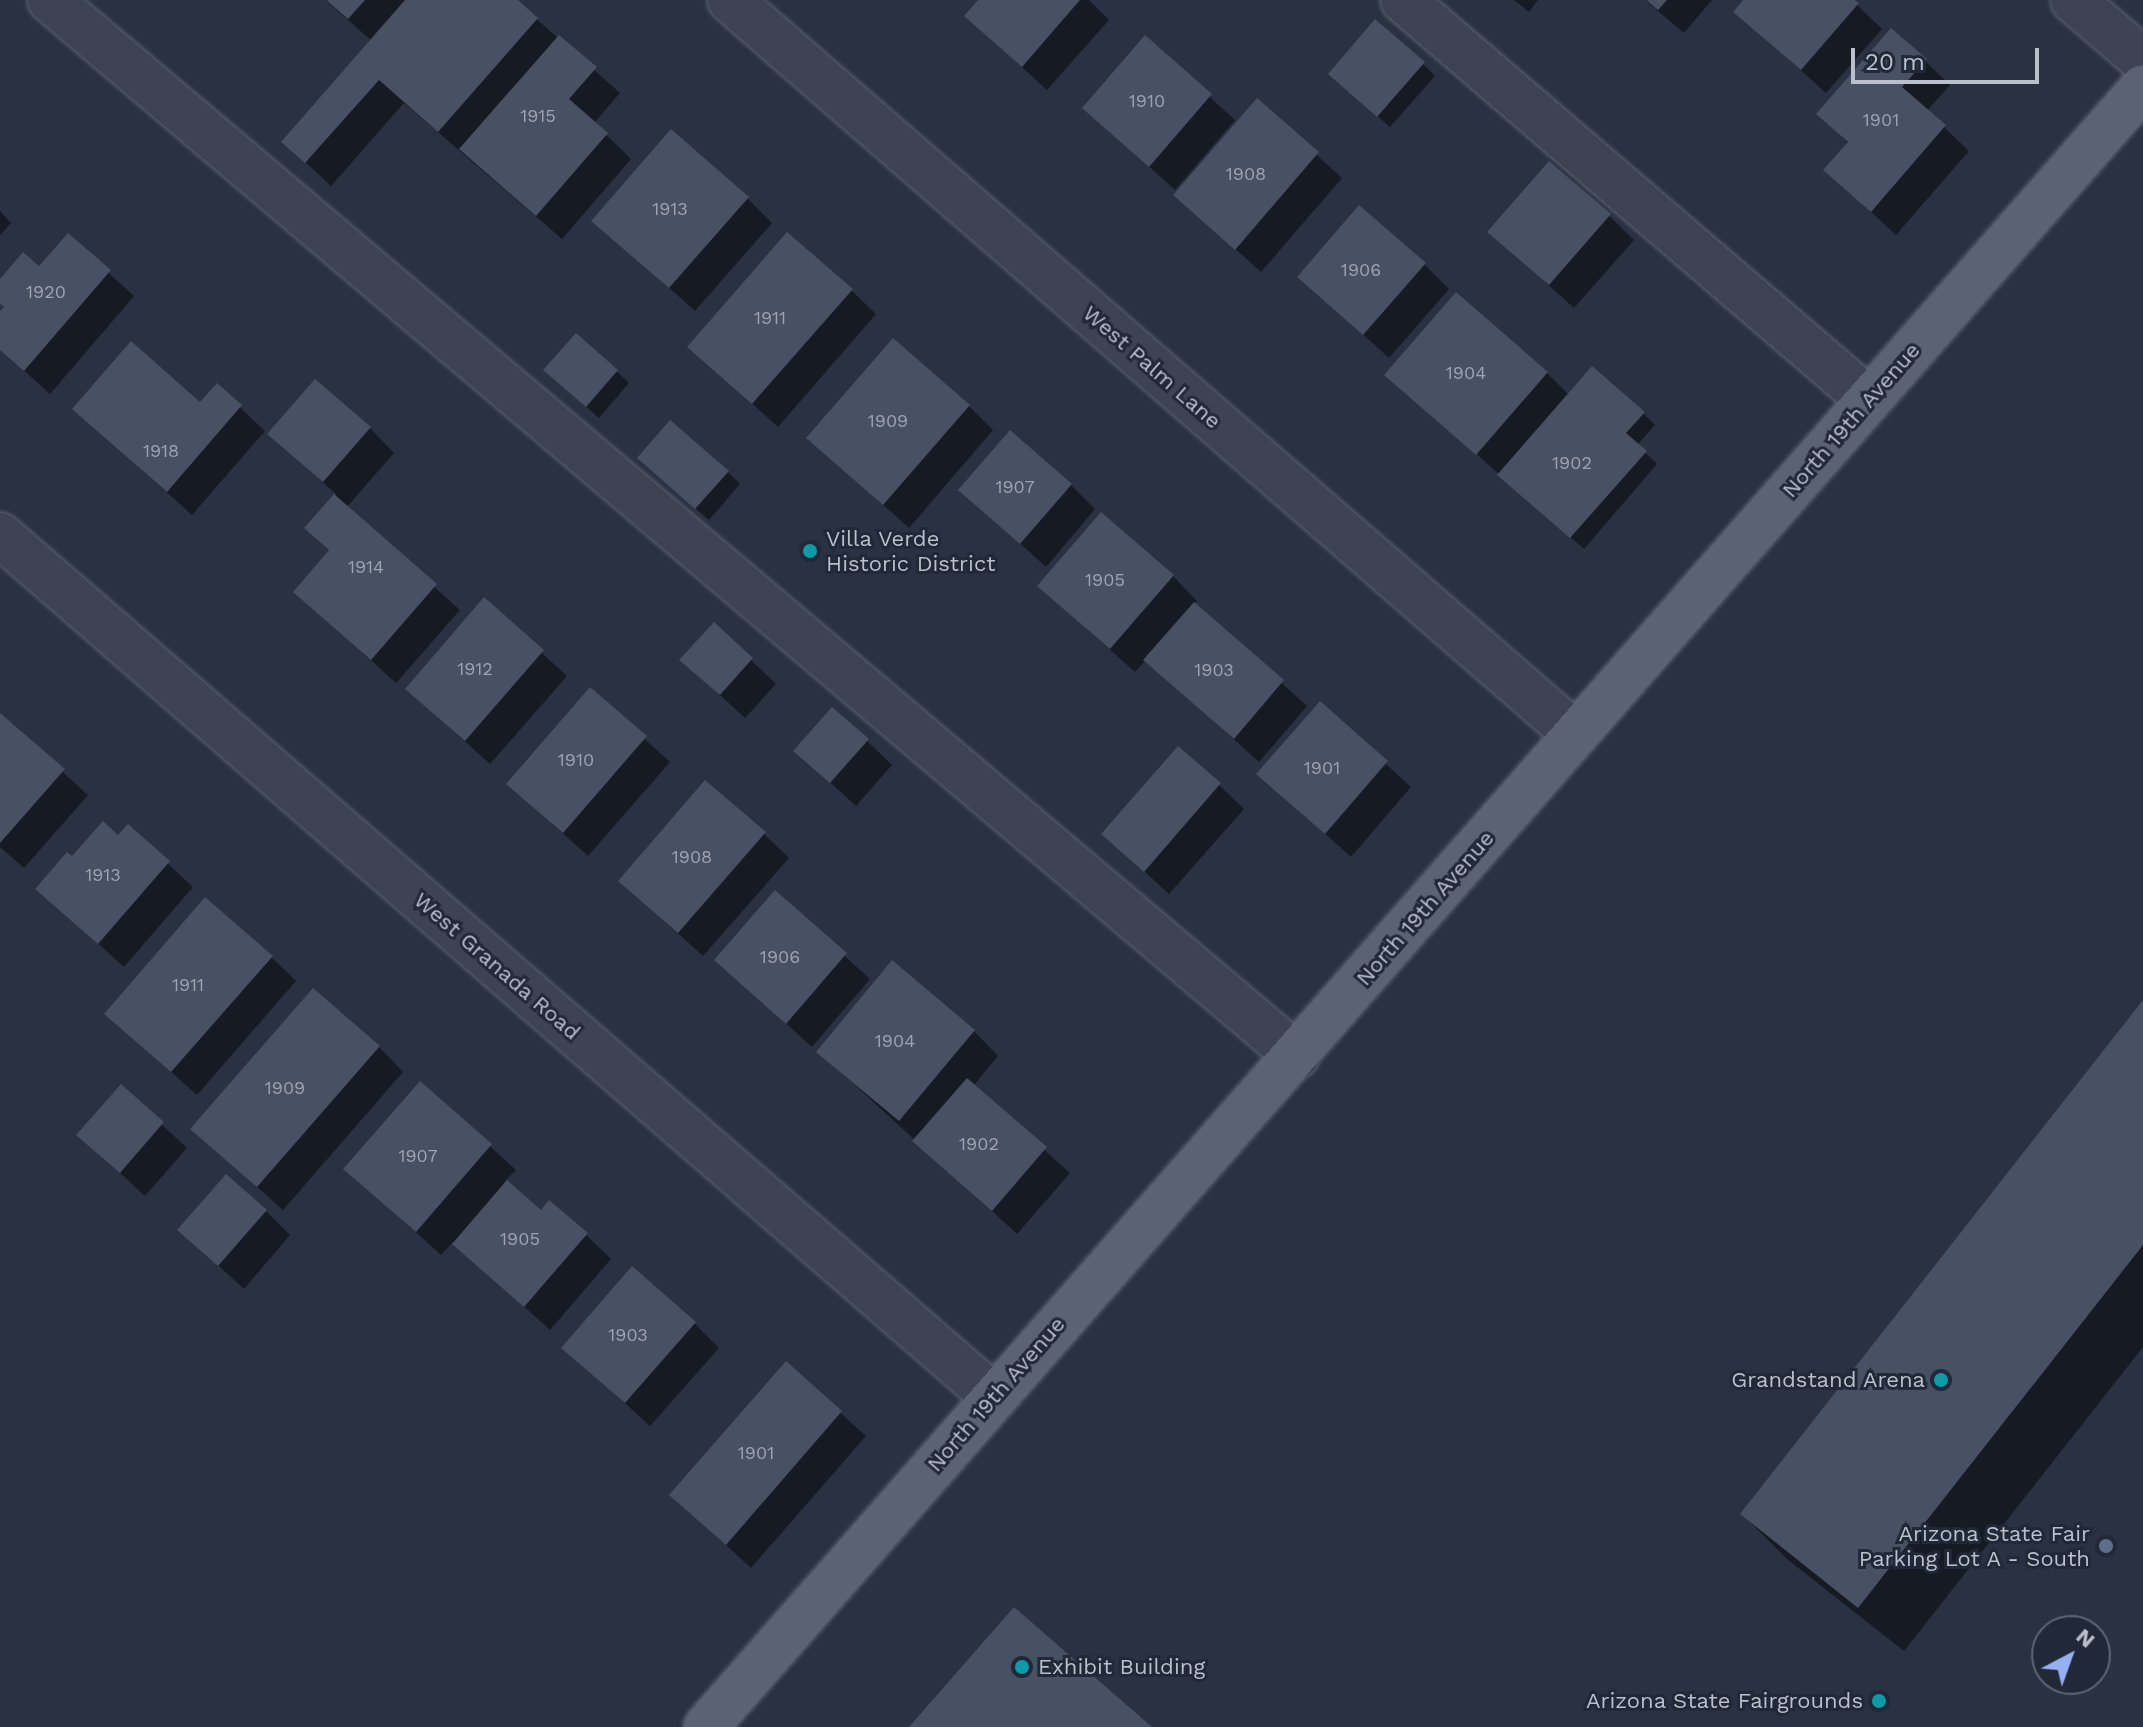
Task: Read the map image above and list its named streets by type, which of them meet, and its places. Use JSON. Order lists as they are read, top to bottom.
{
  "streets": {
    "main road": ["North 19th Avenue"],
    "street": ["West Palm Lane", "West Granada Road"]
  },
  "crossings": [
    ["West Palm Lane", "North 19th Avenue"],
    ["North 19th Avenue", "West Granada Road"]
  ],
  "places": [
    "Villa Verde Historic District",
    "Grandstand Arena",
    "Arizona State Fair Parking Lot A - South",
    "Exhibit Building",
    "Arizona State Fairgrounds"
  ],
  "house_numbers": [
    "1910",
    "1915",
    "1901",
    "1908",
    "1913",
    "1906",
    "1920",
    "1911",
    "1904",
    "1909",
    "1918",
    "1902",
    "1907",
    "1914",
    "1905",
    "1912",
    "1903",
    "1910",
    "1901",
    "1908",
    "1913",
    "1906",
    "1911",
    "1904",
    "1909",
    "1902",
    "1907",
    "1905",
    "1903",
    "1901"
  ],
  "scale_bar": "20 m",
  "north": "top right"
}
